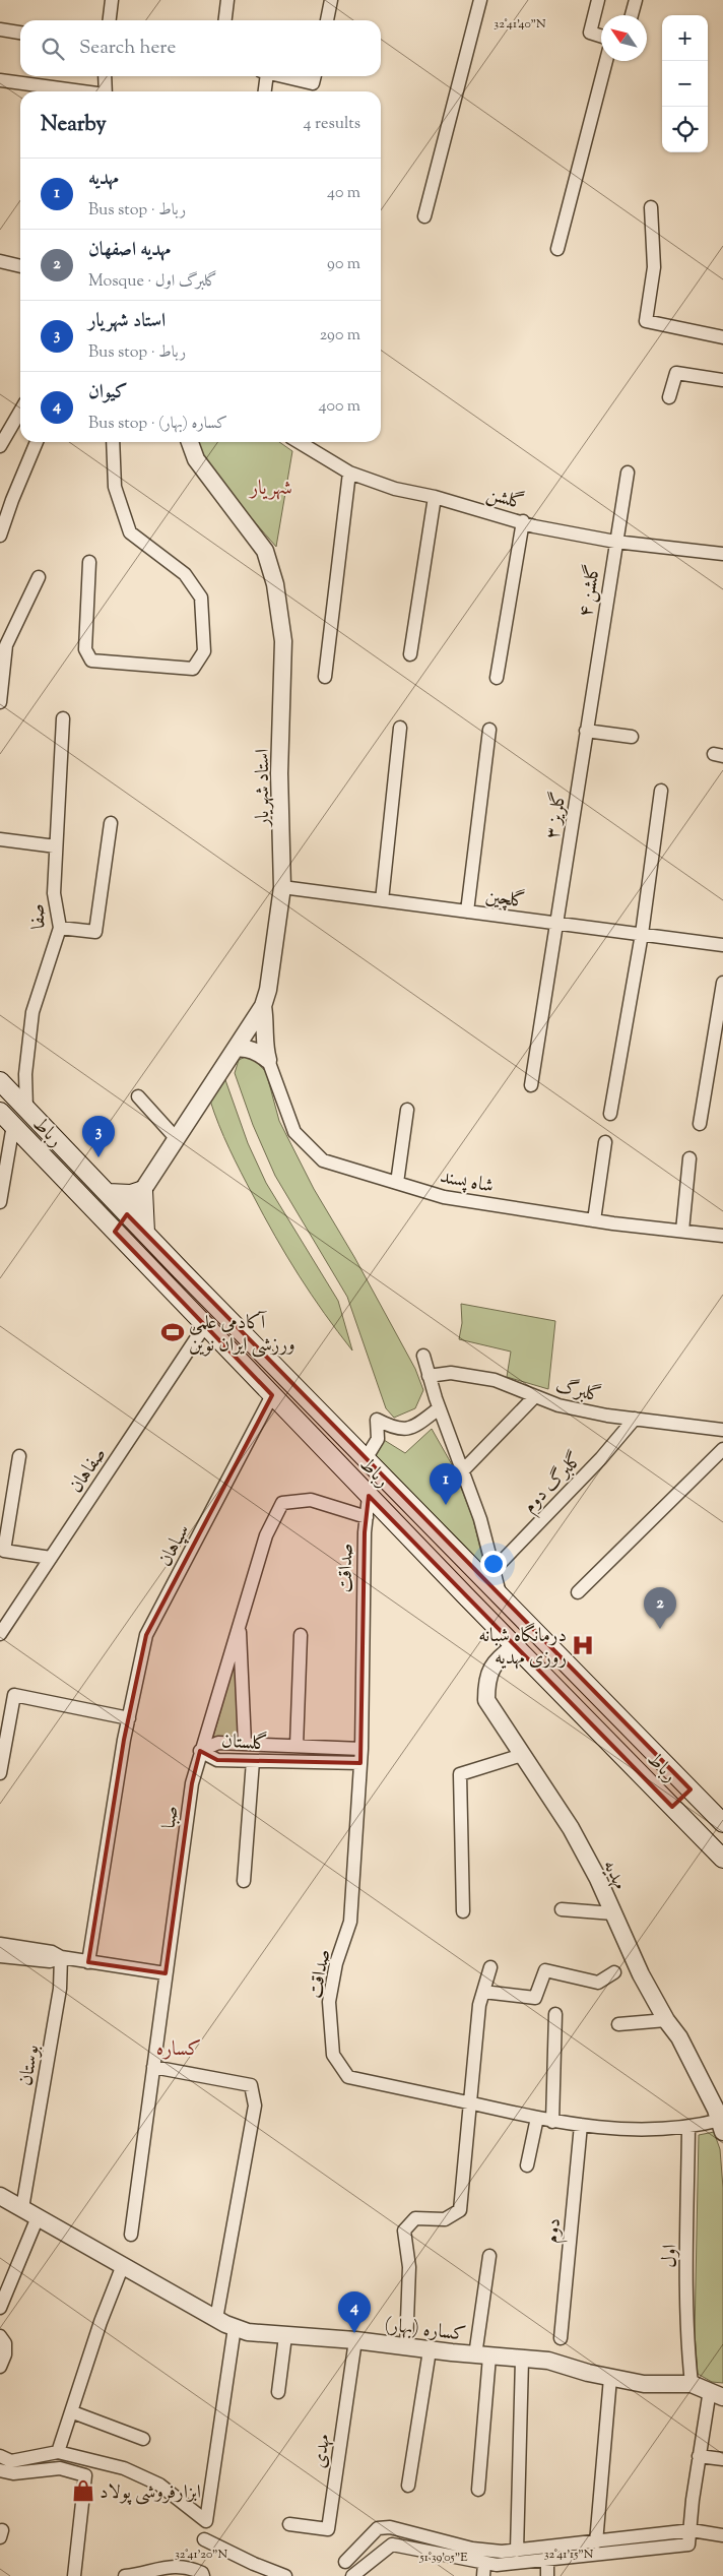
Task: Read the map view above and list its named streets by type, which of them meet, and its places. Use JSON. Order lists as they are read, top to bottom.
{
  "streets": {
    "main road": ["رباط"],
    "street": [
      "گلشن",
      "گلشن ۴",
      "استاد شهریار",
      "گلریز ۳",
      "گلچین",
      "صفا",
      "شاه پسند",
      "گلبرگ",
      "صفاهان",
      "گلبرگ دوم",
      "سپاهان",
      "صداقت",
      "گلستان",
      "صبا",
      "مهدیه",
      "بوستان",
      "دوم",
      "اول",
      "کساره (بهار)",
      "مهدی"
    ]
  },
  "crossings": [
    ["گلشن", "گلشن ۴"],
    ["گلشن ۴", "گلریز ۳"],
    ["استاد شهریار", "گلچین"],
    ["استاد شهریار", "رباط"],
    ["گلریز ۳", "گلچین"],
    ["صفا", "رباط"],
    ["رباط", "صفاهان"],
    ["رباط", "سپاهان"],
    ["رباط", "صداقت"],
    ["رباط", "مهدیه"],
    ["گلبرگ", "گلبرگ دوم"],
    ["صداقت", "گلستان"],
    ["صداقت", "صبا"],
    ["صداقت", "مهدیه"],
    ["صداقت", "دوم"],
    ["صداقت", "اول"],
    ["گلستان", "صبا"],
    ["بوستان", "کساره (بهار)"],
    ["اول", "کساره (بهار)"],
    ["کساره (بهار)", "مهدی"]
  ],
  "districts": ["شهریار", "کساره"],
  "places": {
    "sports": ["آکادمی علمی ورزشی ایران نوین"],
    "hospital": ["درمانگاه شبانه روزی مهدیه"],
    "shop": ["ابزارفروشی پولاد"]
  },
  "north": "top left",
  "page": {
    "map_buttons": ["+", "−"],
    "search": "Search here",
    "heading": ["Nearby", "4 results"],
    "list": [
      {
        "mark": "1",
        "name": "مهدیه",
        "note": "Bus stop · رباط",
        "value": "40 m"
      },
      {
        "mark": "2",
        "name": "مهدیه اصفهان",
        "note": "Mosque · گلبرگ اول",
        "value": "90 m"
      },
      {
        "mark": "3",
        "name": "استاد شهریار",
        "note": "Bus stop · رباط",
        "value": "290 m"
      },
      {
        "mark": "4",
        "name": "کیوان",
        "note": "Bus stop · کساره (بهار)",
        "value": "400 m"
      }
    ],
    "pins": [
      "3",
      "1",
      "2",
      "4"
    ]
  },
  "coordinates": [
    "32°41'40\"N",
    "32°41'20\"N",
    "32°41'15\"N",
    "51°39'05\"E"
  ]
}
